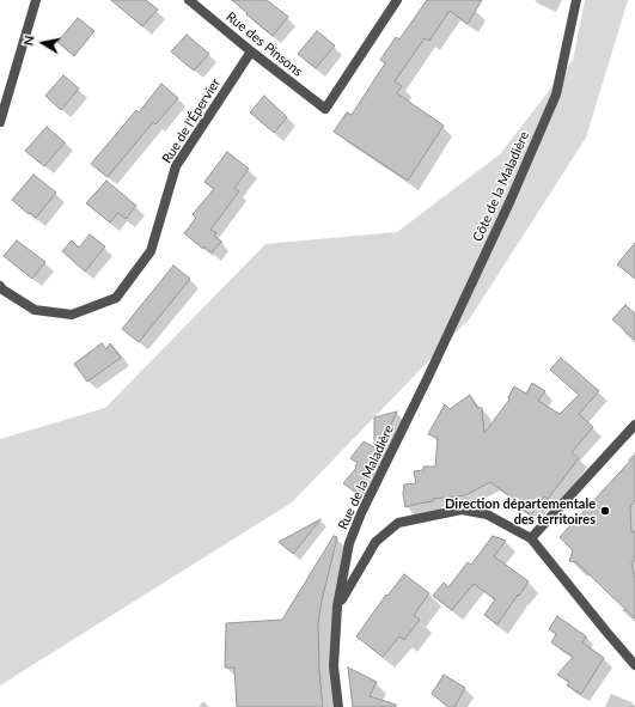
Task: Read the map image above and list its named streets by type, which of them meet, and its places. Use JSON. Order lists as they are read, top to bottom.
{
  "streets": {
    "street": [
      "Rue des Pinsons",
      "Rue de l'Épervier",
      "Côte de la Maladière",
      "Rue de la Maladière"
    ]
  },
  "crossings": [
    ["Rue des Pinsons", "Rue de l'Épervier"],
    ["Côte de la Maladière", "Rue de la Maladière"]
  ],
  "places": ["Direction départementale des territoires"],
  "north": "left"
}
